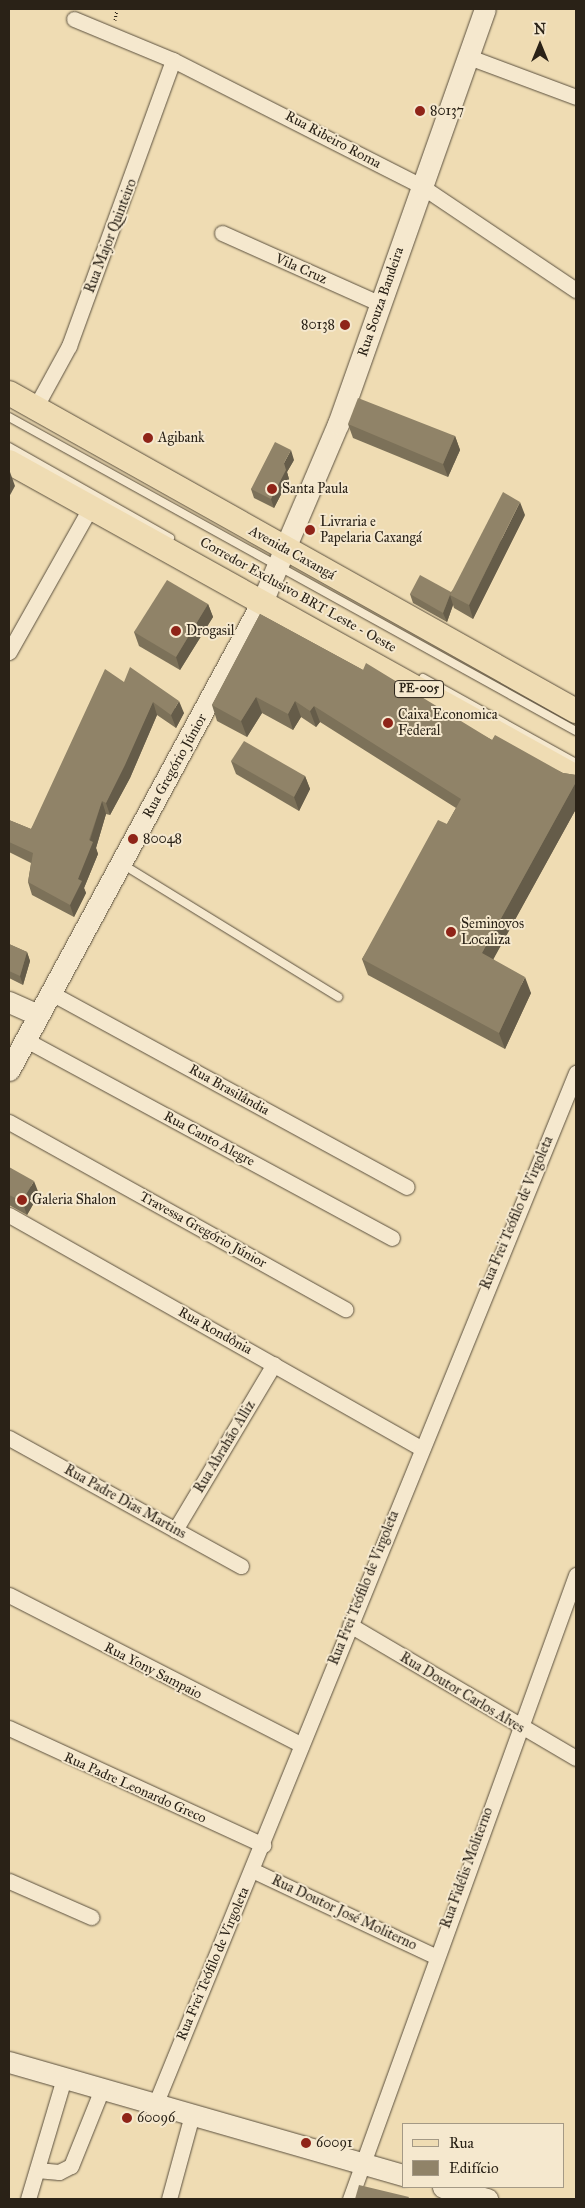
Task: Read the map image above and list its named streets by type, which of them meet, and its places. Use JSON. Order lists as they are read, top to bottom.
{
  "streets": {
    "main road": [
      "Rua Souza Bandeira",
      "Avenida Caxangá",
      "PE-005",
      "Rua Gregório Júnior"
    ],
    "street": [
      "Rua Ribeiro Roma",
      "Rua Major Quinteiro",
      "Vila Cruz",
      "Rua Brasilândia",
      "Rua Canto Alegre",
      "Rua Frei Teófilo de Virgoleta",
      "Travessa Gregório Júnior",
      "Rua Rondônia",
      "Rua Abrahão Alliz",
      "Rua Padre Dias Martins",
      "Rua Yony Sampaio",
      "Rua Doutor Carlos Alves",
      "Rua Padre Leonardo Greco",
      "Rua Fidélis Moliterno",
      "Rua Doutor José Moliterno"
    ],
    "lane": ["Corredor Exclusivo BRT Leste - Oeste"]
  },
  "crossings": [
    ["Rua Ribeiro Roma", "Rua Major Quinteiro"],
    ["Rua Ribeiro Roma", "Rua Souza Bandeira"],
    ["Rua Major Quinteiro", "Avenida Caxangá"],
    ["Vila Cruz", "Rua Souza Bandeira"],
    ["Rua Souza Bandeira", "Avenida Caxangá"],
    ["Rua Souza Bandeira", "Corredor Exclusivo BRT Leste - Oeste"],
    ["Rua Souza Bandeira", "PE-005"],
    ["Rua Souza Bandeira", "Rua Gregório Júnior"],
    ["Avenida Caxangá", "Corredor Exclusivo BRT Leste - Oeste"],
    ["PE-005", "Rua Gregório Júnior"],
    ["Rua Gregório Júnior", "Rua Brasilândia"],
    ["Rua Gregório Júnior", "Rua Canto Alegre"],
    ["Rua Frei Teófilo de Virgoleta", "Rua Rondônia"],
    ["Rua Frei Teófilo de Virgoleta", "Rua Yony Sampaio"],
    ["Rua Frei Teófilo de Virgoleta", "Rua Doutor Carlos Alves"],
    ["Rua Frei Teófilo de Virgoleta", "Rua Padre Leonardo Greco"],
    ["Rua Frei Teófilo de Virgoleta", "Rua Doutor José Moliterno"],
    ["Rua Rondônia", "Rua Abrahão Alliz"],
    ["Rua Abrahão Alliz", "Rua Padre Dias Martins"],
    ["Rua Doutor Carlos Alves", "Rua Fidélis Moliterno"],
    ["Rua Fidélis Moliterno", "Rua Doutor José Moliterno"]
  ],
  "places": [
    "80137",
    "80138",
    "Agibank",
    "Santa Paula",
    "Livraria e Papelaria Caxangá",
    "Drogasil",
    "Caixa Economica Federal",
    "80048",
    "Seminovos Localiza",
    "Galeria Shalon",
    "60096",
    "60091"
  ],
  "legend": ["Rua", "Edifício"],
  "north": "top"
}
